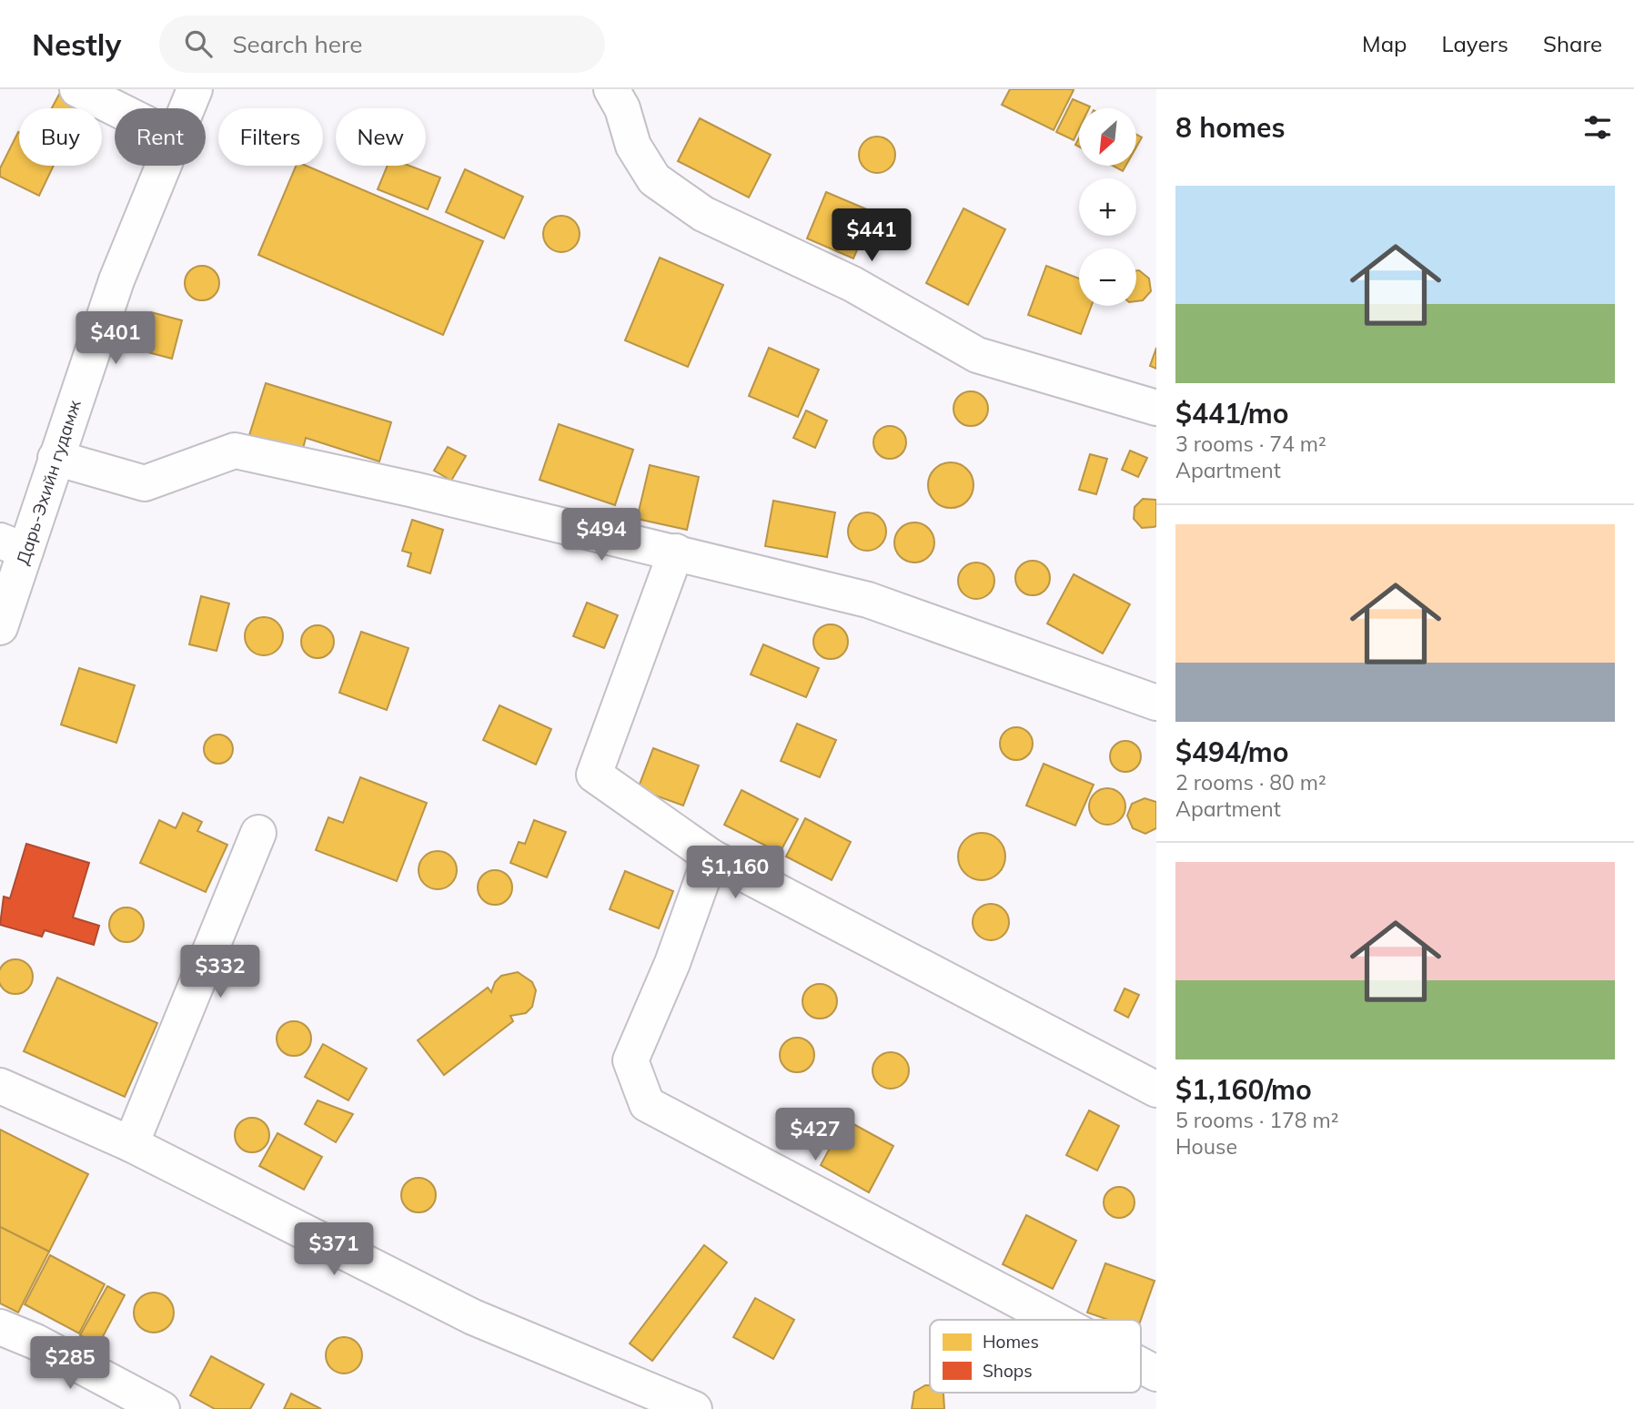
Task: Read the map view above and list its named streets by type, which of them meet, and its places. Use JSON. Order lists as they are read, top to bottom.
{
  "streets": {
    "street": ["Дарь-Эхийн гудамж"]
  },
  "legend": ["Homes", "Shops"],
  "north": "bottom left",
  "page": {
    "header": "Nestly",
    "search": "Search here",
    "nav": ["Map", "Layers", "Share"],
    "heading": "8 homes",
    "map_buttons": ["+", "−"],
    "chip": [
      "Buy",
      "Rent",
      "Filters",
      "New"
    ],
    "list": [
      {
        "name": "$441/mo",
        "note": "3 rooms · 74 m² · Apartment"
      },
      {
        "name": "$494/mo",
        "note": "2 rooms · 80 m² · Apartment"
      },
      {
        "name": "$1,160/mo",
        "note": "5 rooms · 178 m² · House"
      }
    ],
    "price": [
      "$441",
      "$401",
      "$494",
      "$1,160",
      "$332",
      "$427",
      "$371",
      "$285"
    ]
  }
}
